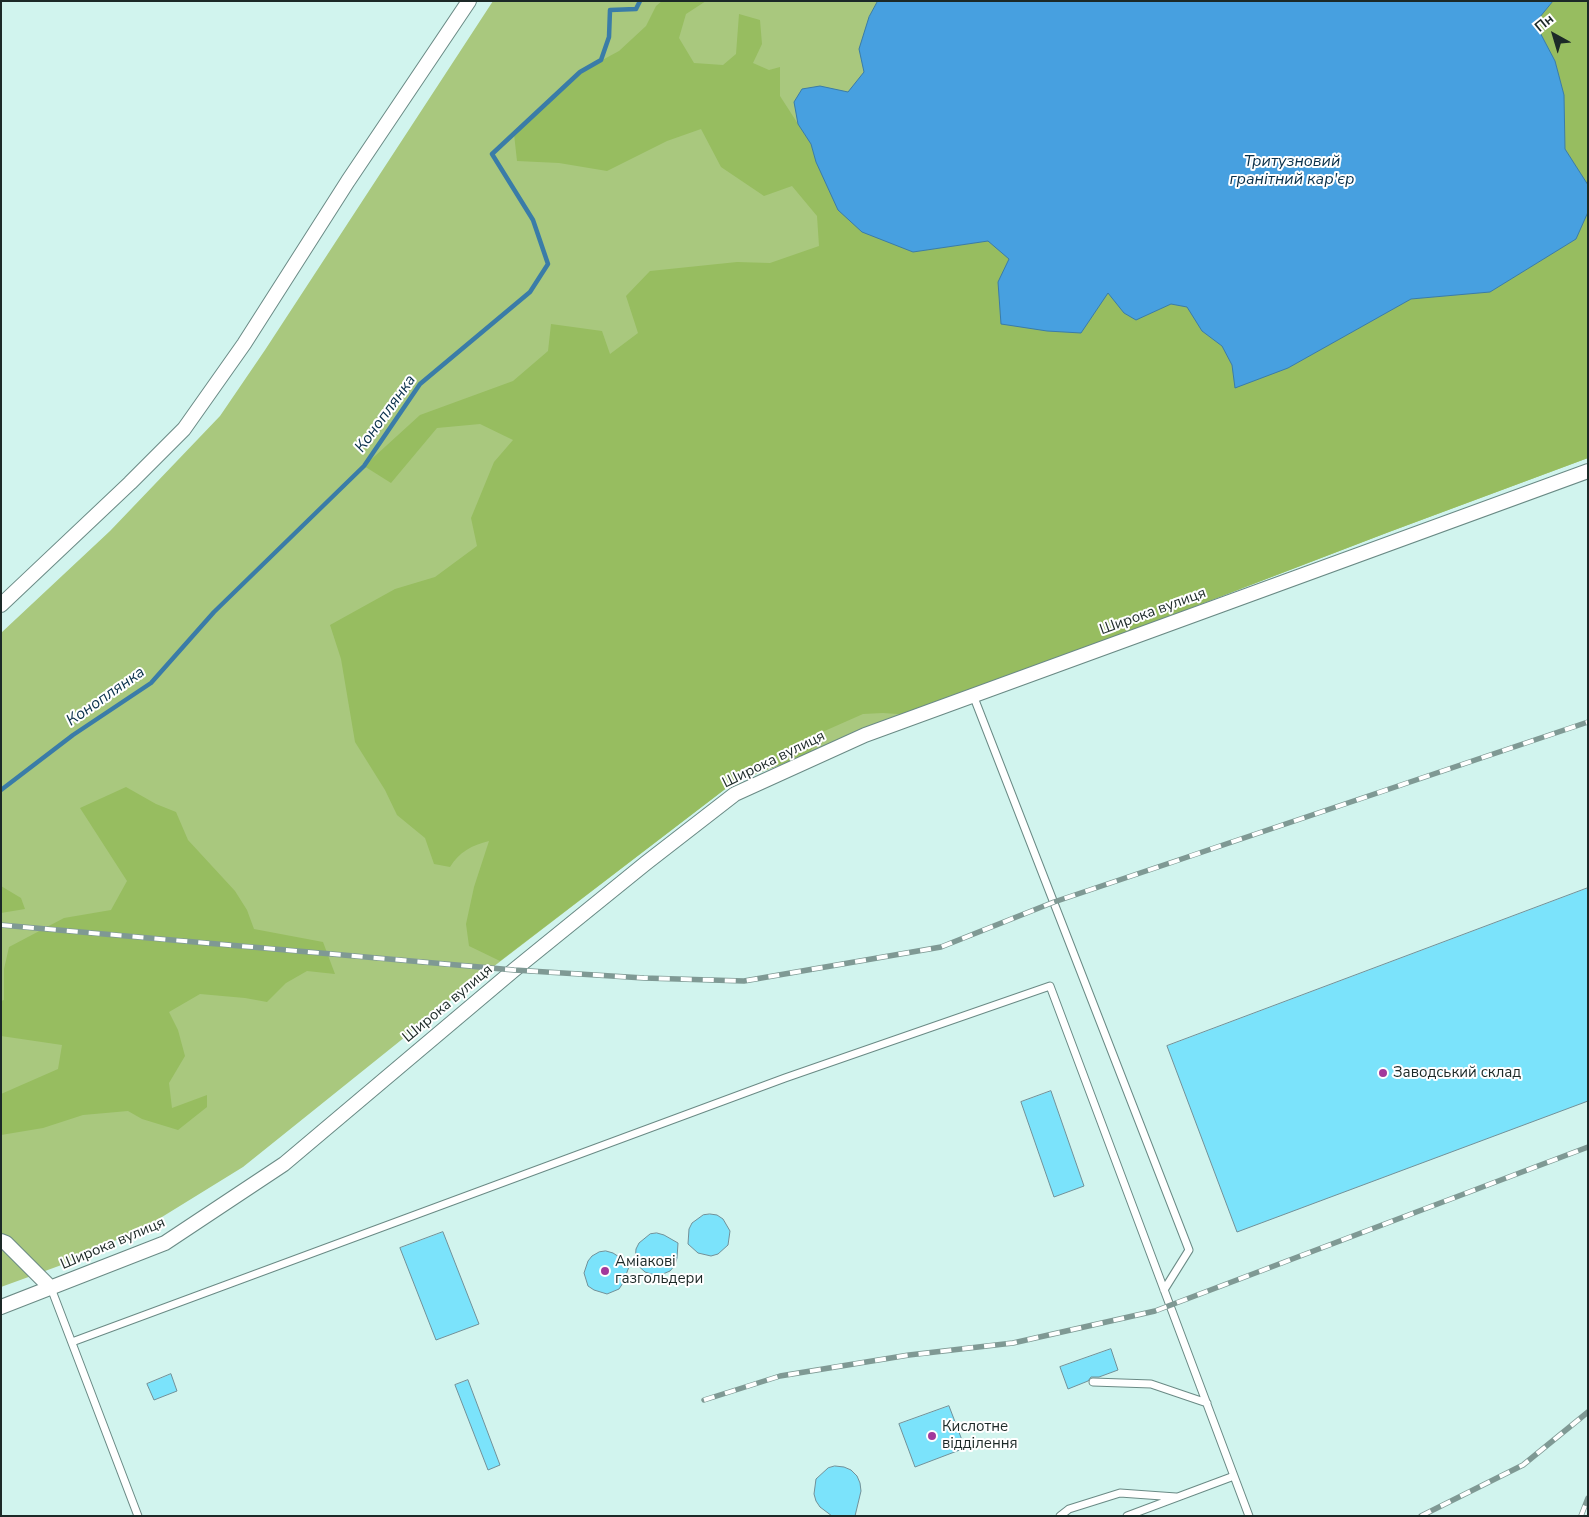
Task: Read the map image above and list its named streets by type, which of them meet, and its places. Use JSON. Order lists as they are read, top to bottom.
{
  "streets": {
    "street": ["Широка вулиця"]
  },
  "water": ["Тритузновий гранітний кар'єр", "Коноплянка"],
  "places": ["Заводський склад", "Аміакові газгольдери", "Кислотне відділення"],
  "north": "top left"
}
